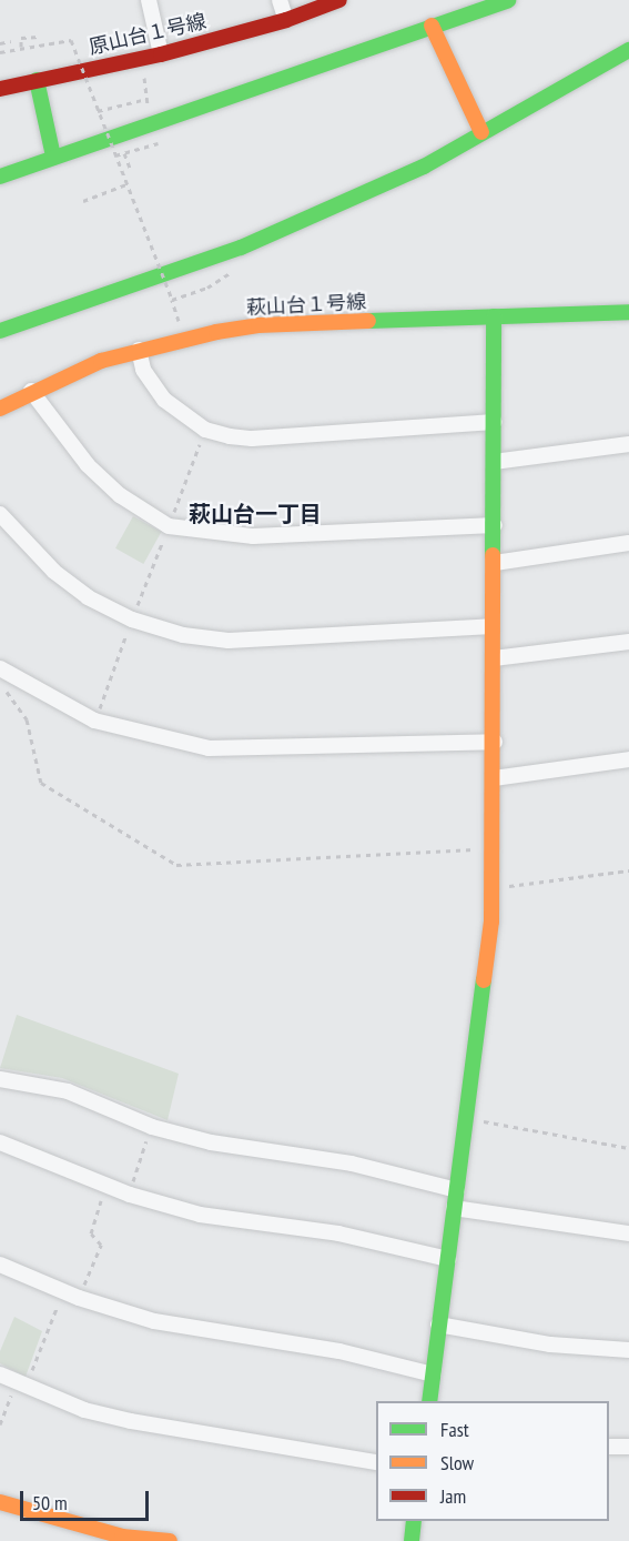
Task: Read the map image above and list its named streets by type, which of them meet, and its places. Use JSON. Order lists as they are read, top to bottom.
{
  "streets": {
    "street": ["原山台１号線", "萩山台１号線"]
  },
  "districts": ["萩山台一丁目"],
  "legend": ["Fast", "Slow", "Jam"],
  "scale_bar": "50 m"
}
